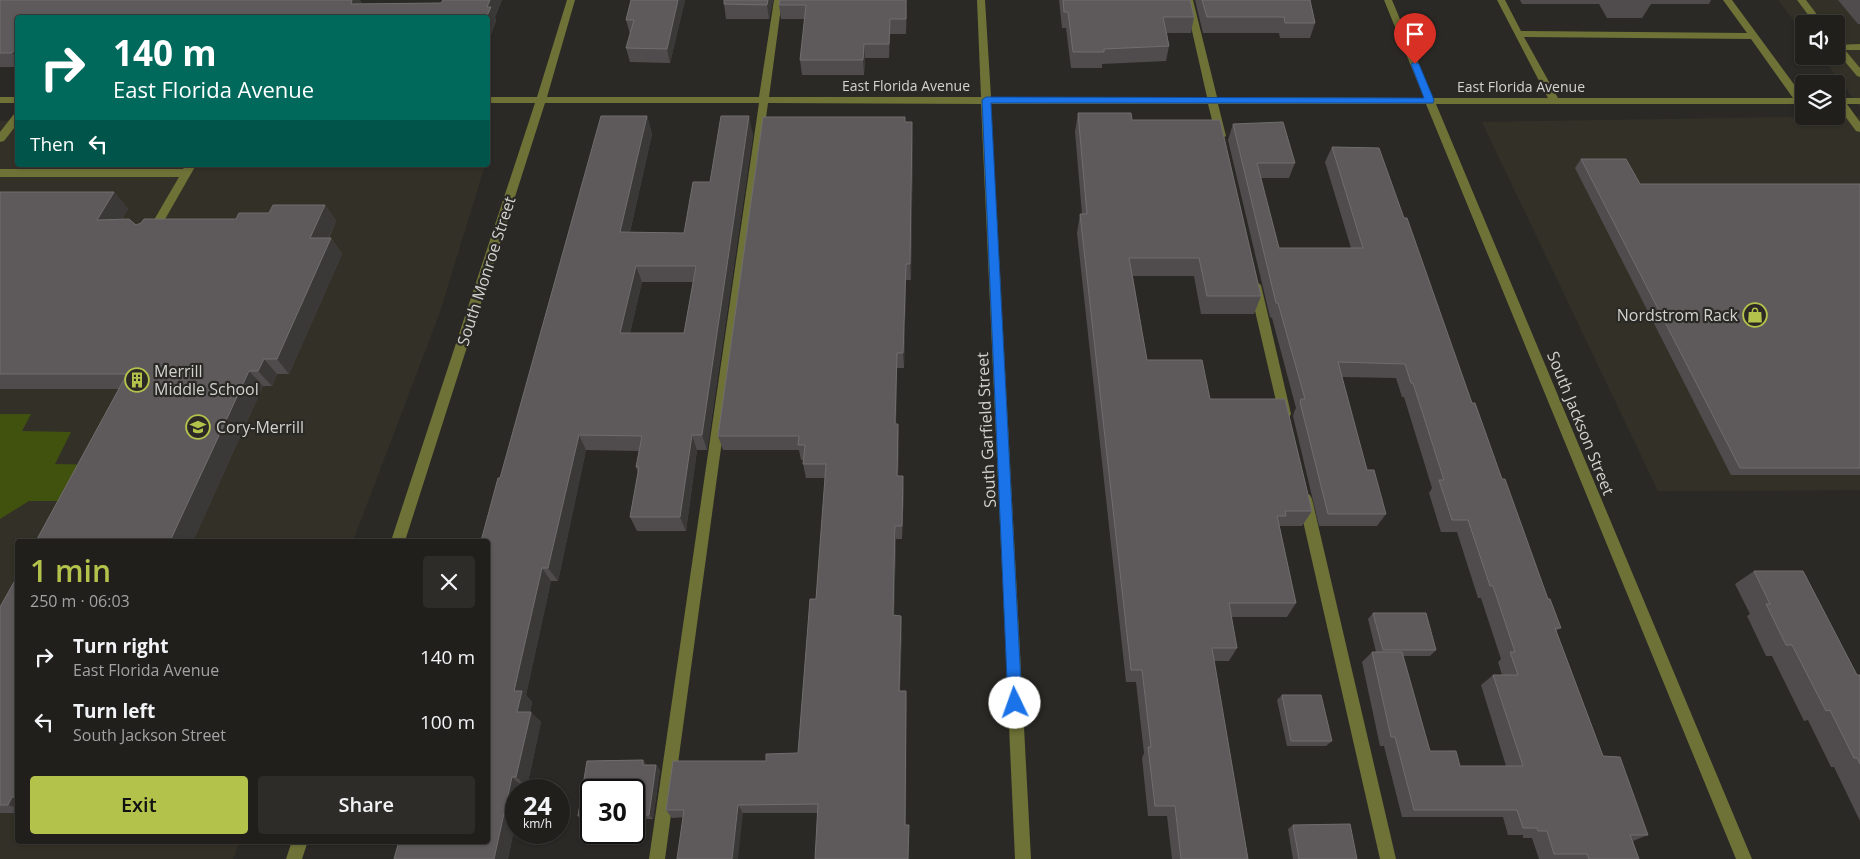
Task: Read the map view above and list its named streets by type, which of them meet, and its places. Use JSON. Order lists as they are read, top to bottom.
{
  "streets": {
    "street": [
      "East Florida Avenue",
      "South Monroe Street",
      "South Jackson Street",
      "South Garfield Street"
    ]
  },
  "crossings": [
    ["East Florida Avenue", "South Monroe Street"],
    ["East Florida Avenue", "South Jackson Street"],
    ["East Florida Avenue", "South Garfield Street"]
  ],
  "places": {
    "shop": ["Nordstrom Rack"],
    "building": ["Merrill Middle School"],
    "school or university": ["Cory-Merrill"]
  },
  "page": {
    "turn": ["140 m", "East Florida Avenue"],
    "then": "Then",
    "heading": ["1 min", "250 m · 06:03"],
    "list": [
      {
        "name": "Turn right",
        "note": "East Florida Avenue",
        "value": "140 m"
      },
      {
        "name": "Turn left",
        "note": "South Jackson Street",
        "value": "100 m"
      }
    ],
    "buttons": ["Exit", "Share"],
    "speed": "24 km/h",
    "limit": "30"
  }
}
